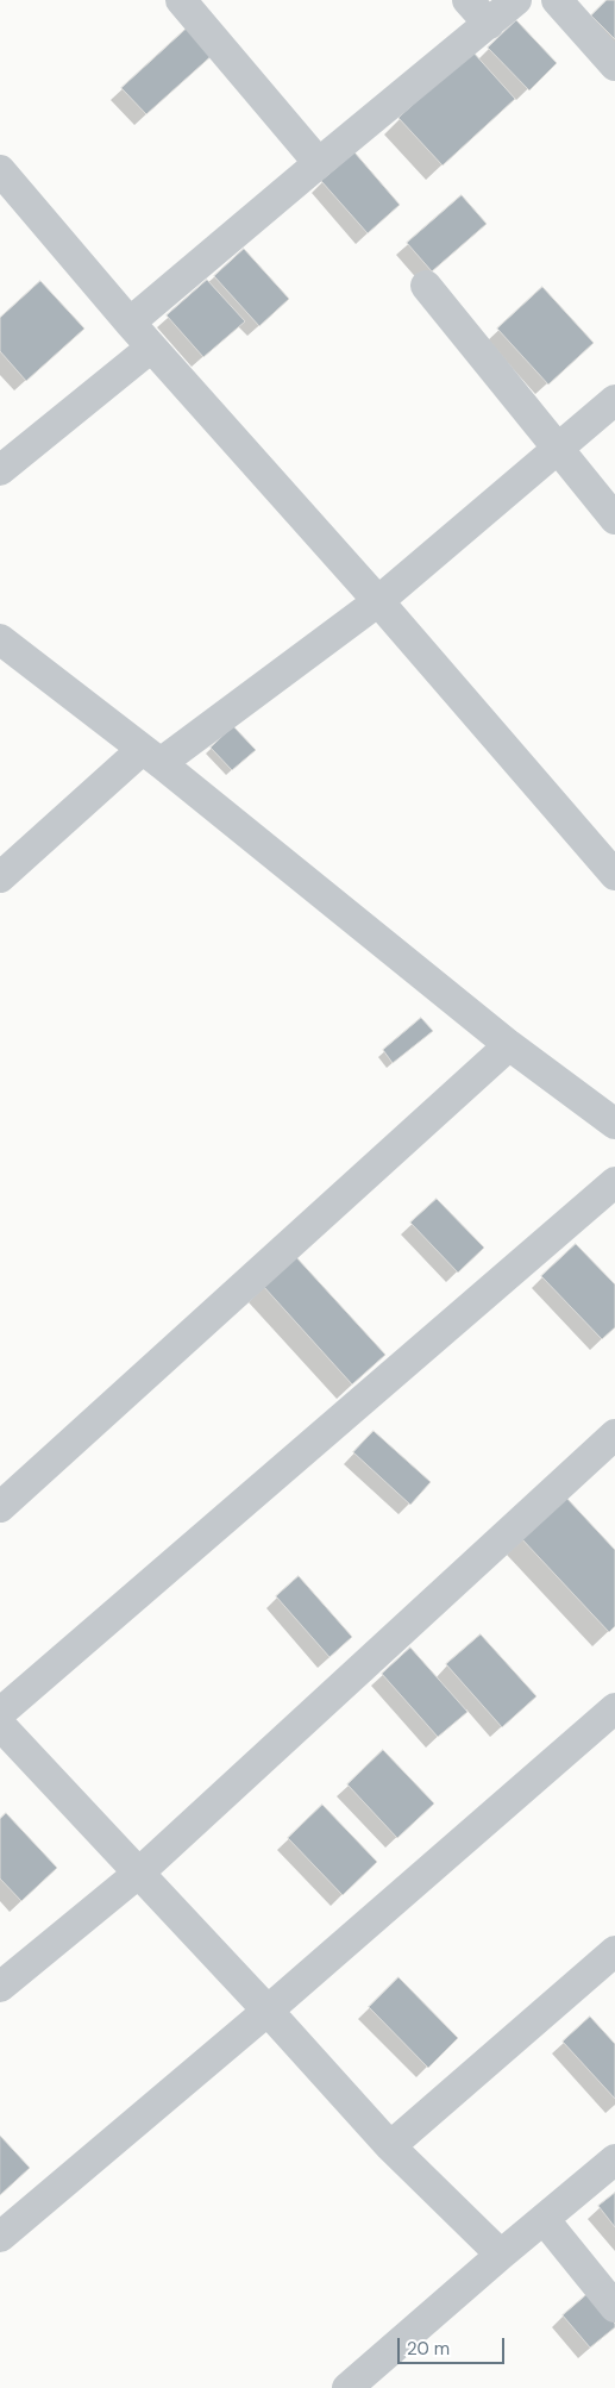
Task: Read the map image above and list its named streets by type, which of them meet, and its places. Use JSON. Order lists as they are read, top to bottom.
{
  "scale_bar": "20 m"
}
